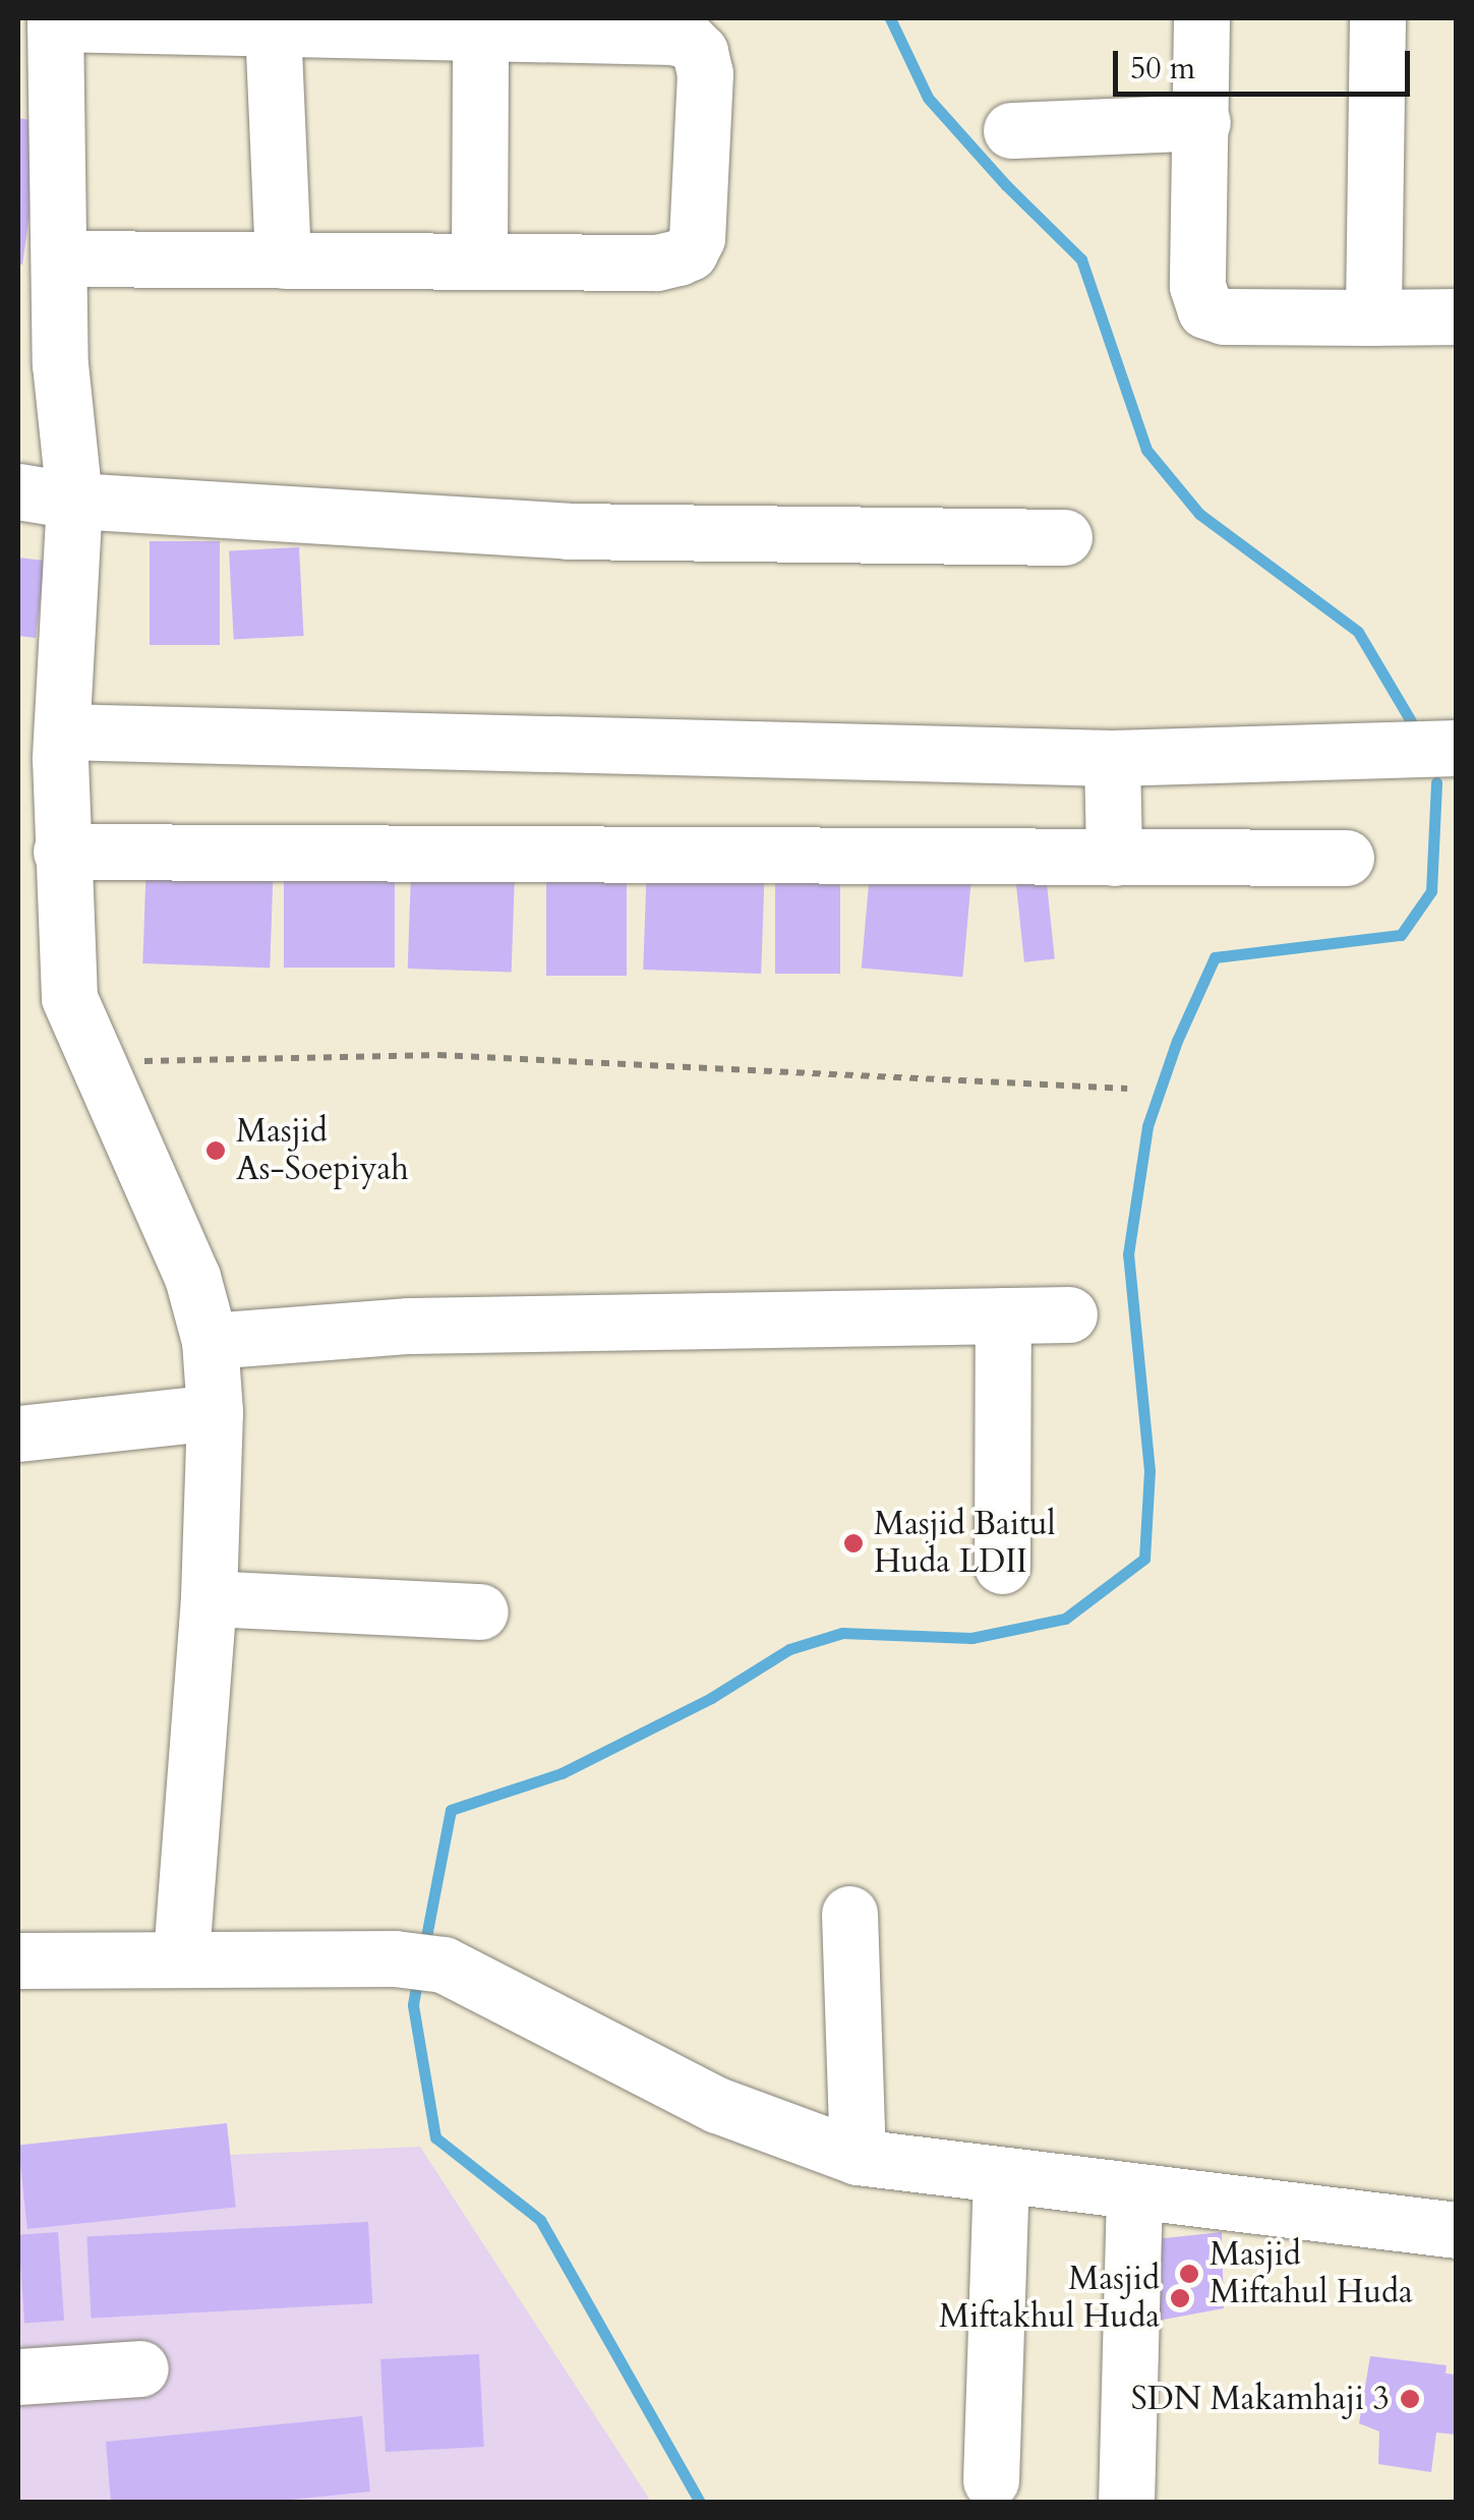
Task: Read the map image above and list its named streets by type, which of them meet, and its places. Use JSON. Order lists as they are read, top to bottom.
{
  "places": [
    "Masjid As-Soepiyah",
    "Masjid Baitul Huda LDII",
    "Masjid Miftahul Huda",
    "Masjid Miftakhul Huda",
    "SDN Makamhaji 3"
  ],
  "scale_bar": "50 m"
}
